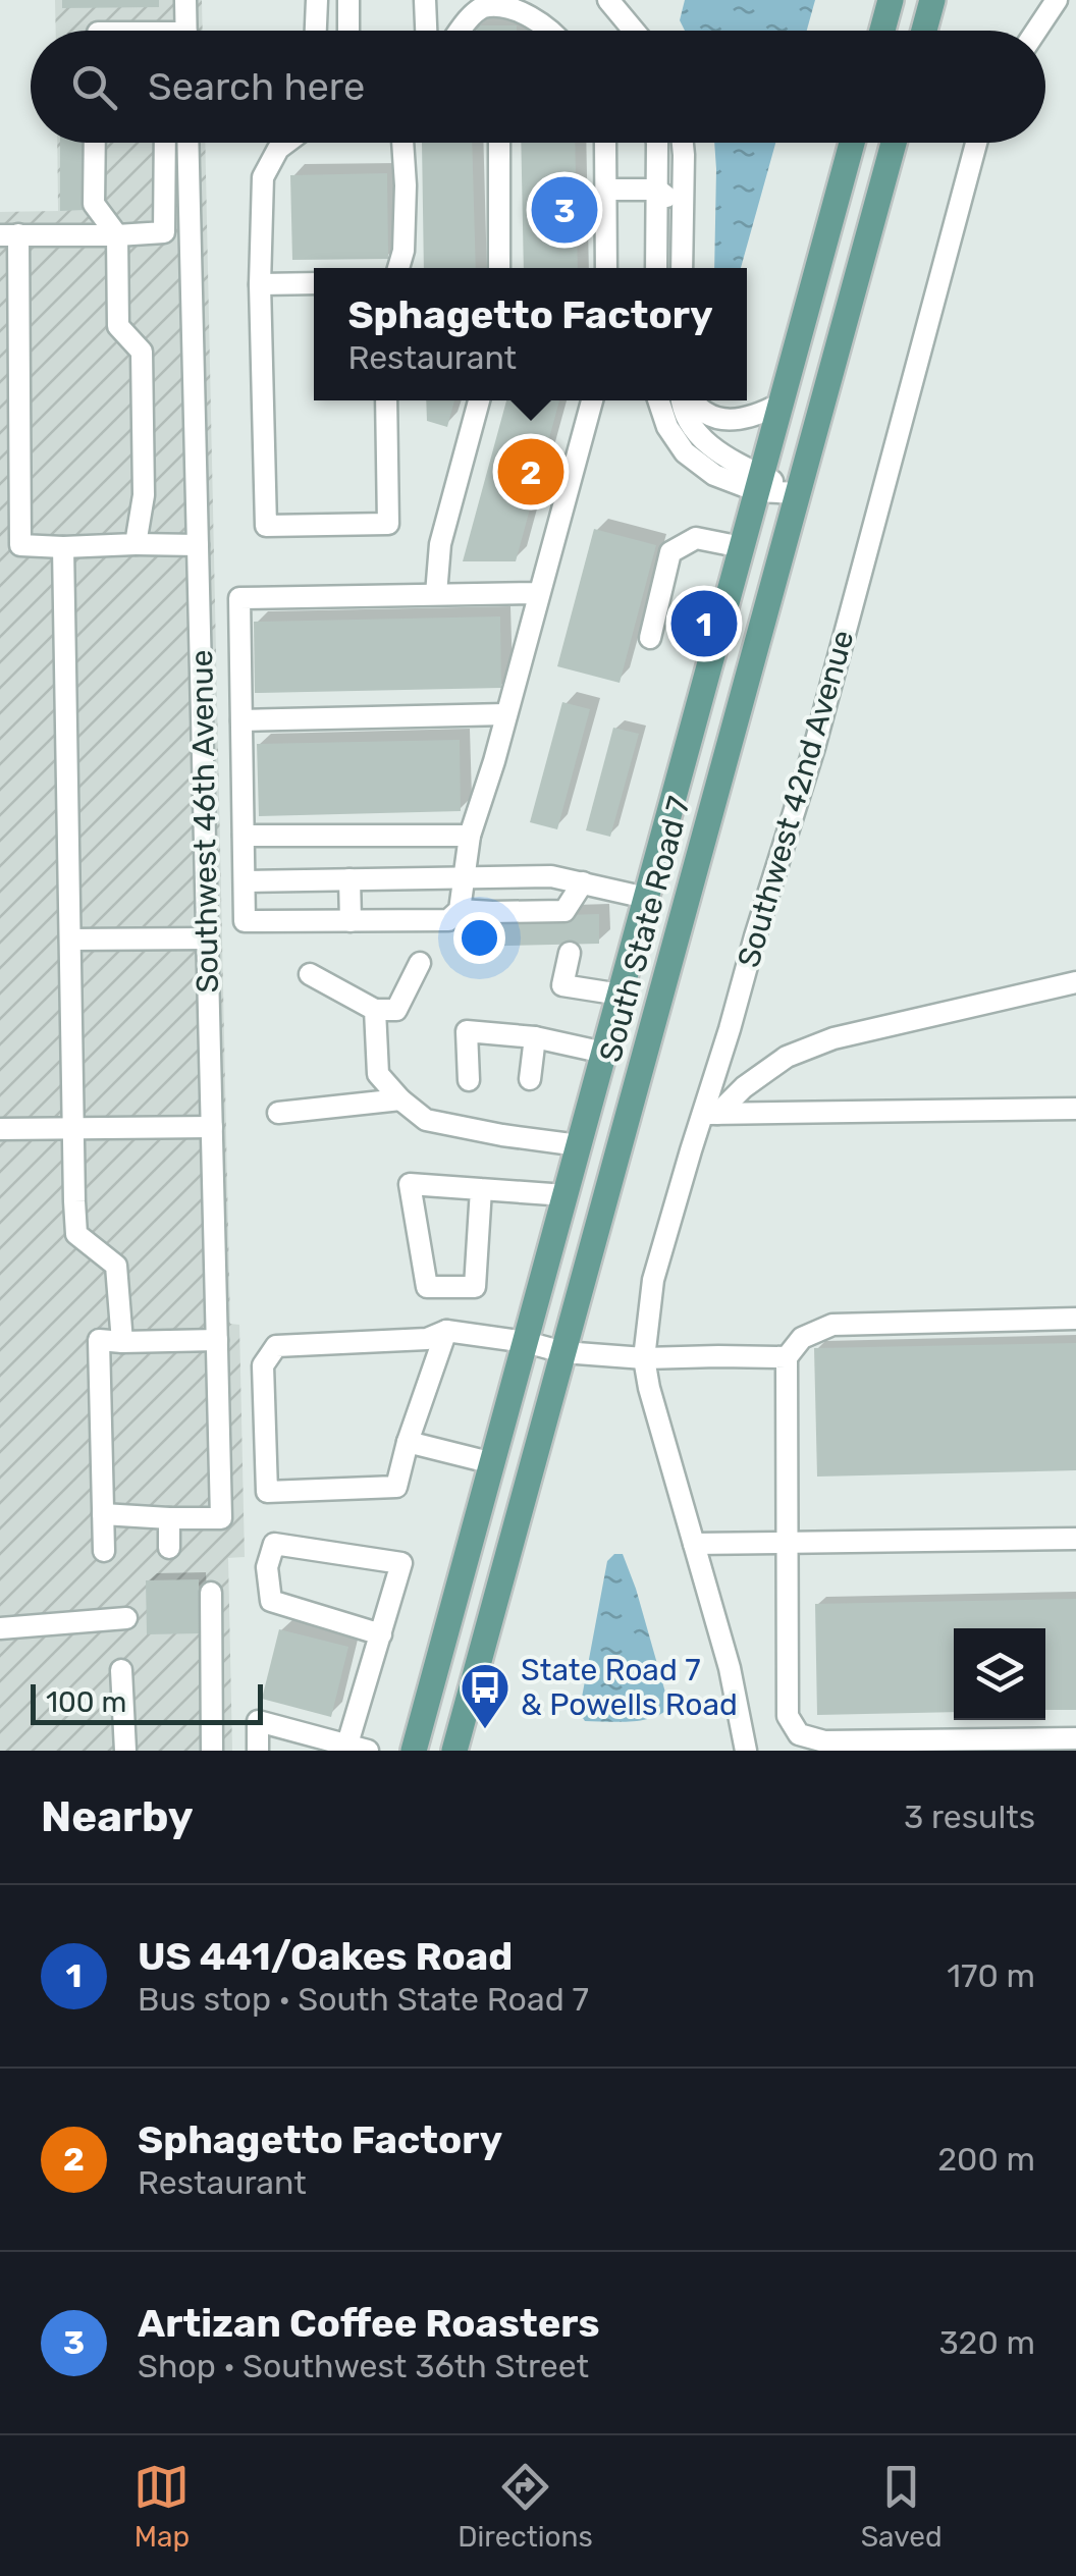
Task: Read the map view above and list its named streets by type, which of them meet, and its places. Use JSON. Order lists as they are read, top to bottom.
{
  "streets": {
    "main road": ["South State Road 7"],
    "street": ["Southwest 42nd Avenue", "Southwest 46th Avenue"]
  },
  "places": {
    "bus stop": ["State Road 7 & Powells Road"]
  },
  "scale_bar": "100 m",
  "page": {
    "search": "Search here",
    "pins": ["3", "2", "1"],
    "popup": ["Sphagetto Factory", "Restaurant"],
    "scale": "100 m",
    "heading": ["Nearby", "3 results"],
    "list": [
      {
        "mark": "1",
        "name": "US 441/Oakes Road",
        "note": "Bus stop · South State Road 7",
        "value": "170 m"
      },
      {
        "mark": "2",
        "name": "Sphagetto Factory",
        "note": "Restaurant",
        "value": "200 m"
      },
      {
        "mark": "3",
        "name": "Artizan Coffee Roasters",
        "note": "Shop · Southwest 36th Street",
        "value": "320 m"
      }
    ],
    "nav": ["Map", "Directions", "Saved"]
  }
}
